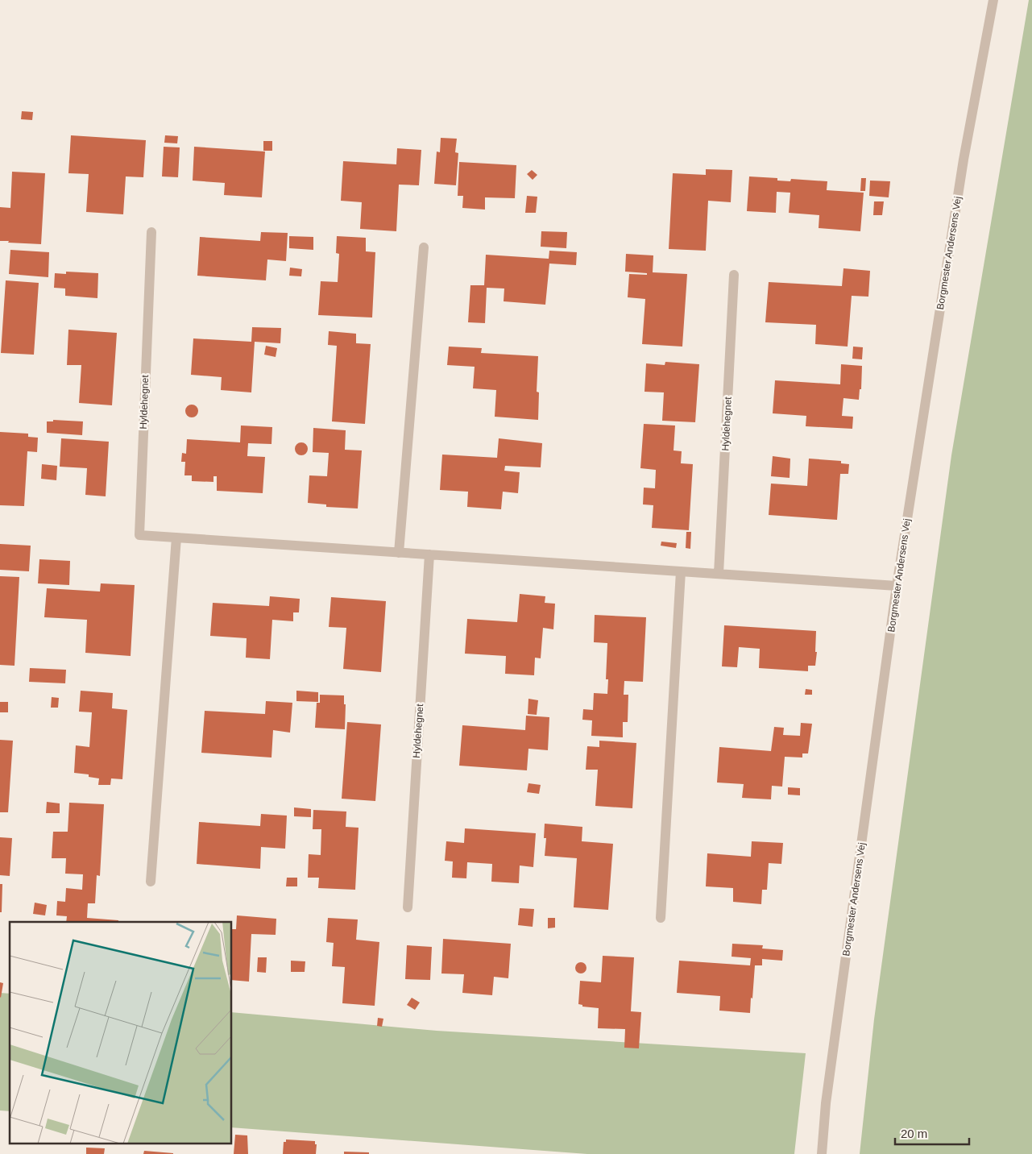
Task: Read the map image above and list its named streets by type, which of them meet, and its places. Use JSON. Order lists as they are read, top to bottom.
{
  "streets": {
    "street": ["Borgmester Andersens Vej", "Hyldehegnet"]
  },
  "crossings": [
    ["Borgmester Andersens Vej", "Hyldehegnet"]
  ],
  "scale_bar": "20 m"
}
